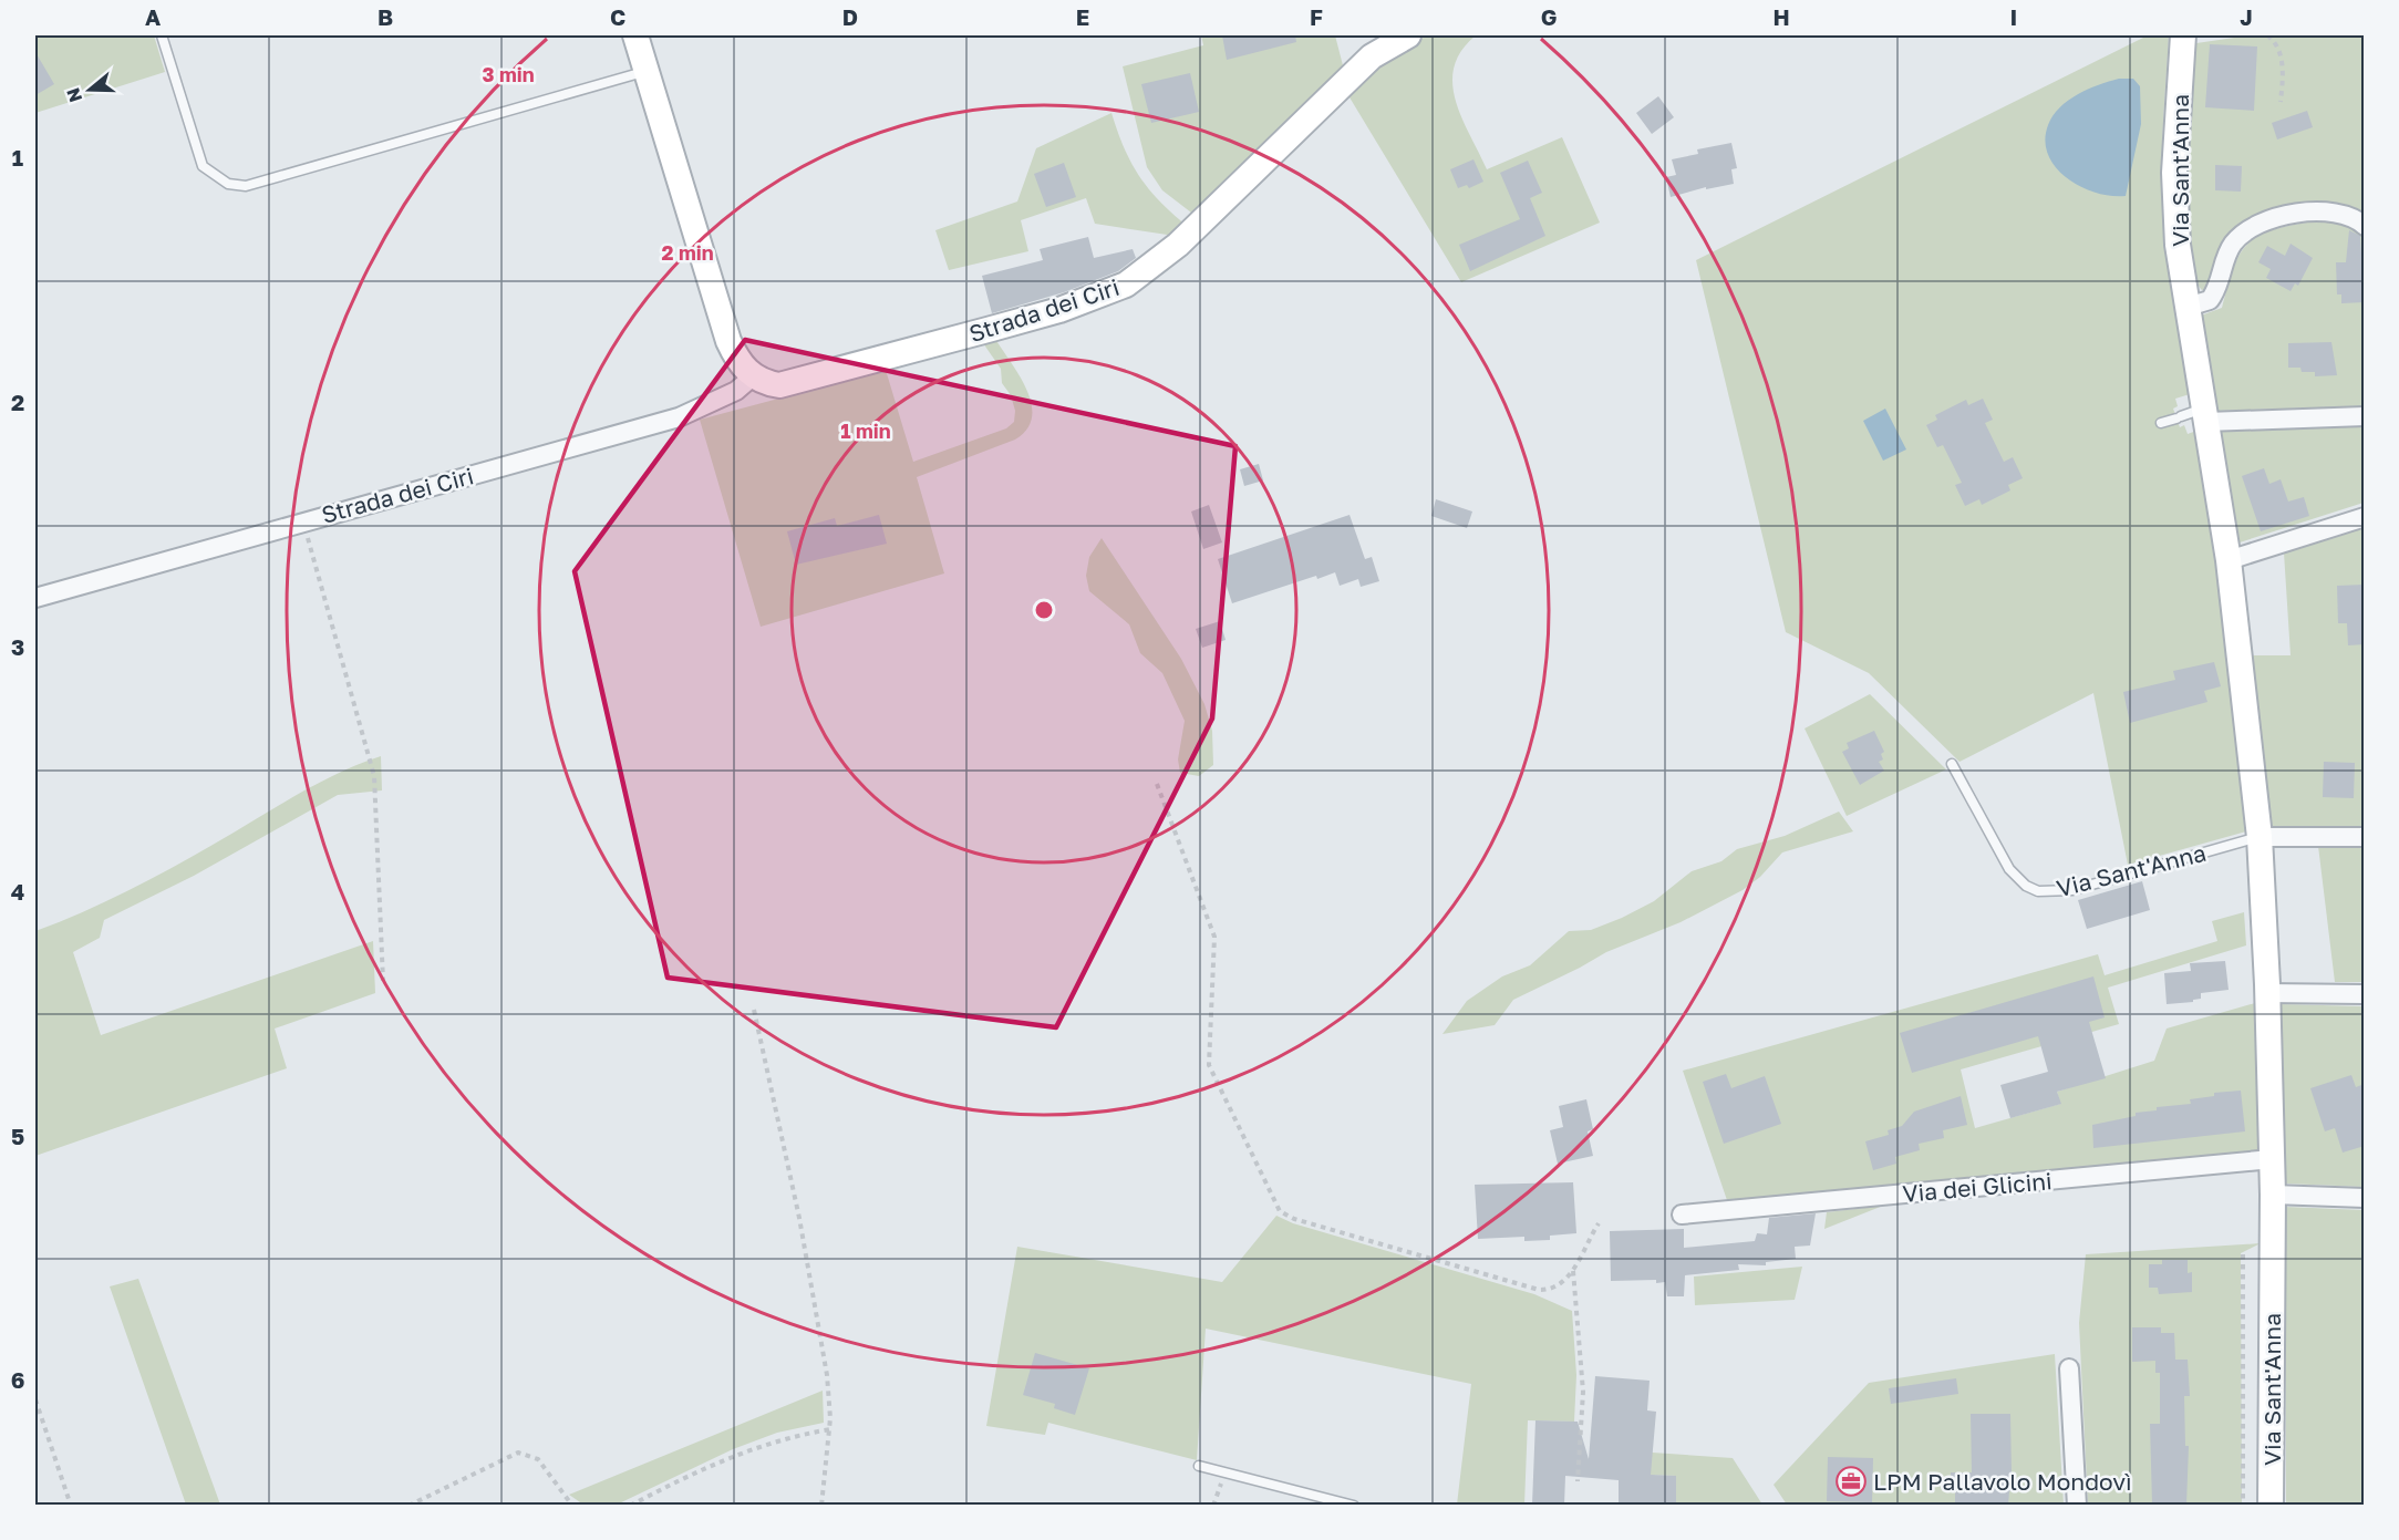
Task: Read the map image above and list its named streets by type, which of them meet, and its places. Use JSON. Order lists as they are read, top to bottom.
{
  "streets": {
    "street": ["Via Sant'Anna", "Strada dei Ciri", "Via dei Glicini"]
  },
  "crossings": [
    ["Via Sant'Anna", "Via dei Glicini"]
  ],
  "places": {
    "office": ["LPM Pallavolo Mondovì"]
  },
  "north": "left",
  "grid": {
    "columns": [
      "A",
      "B",
      "C",
      "D",
      "E",
      "F",
      "G",
      "H",
      "I",
      "J"
    ],
    "rows": [
      "1",
      "2",
      "3",
      "4",
      "5",
      "6"
    ]
  },
  "rings": ["3 min", "2 min", "1 min"]
}
